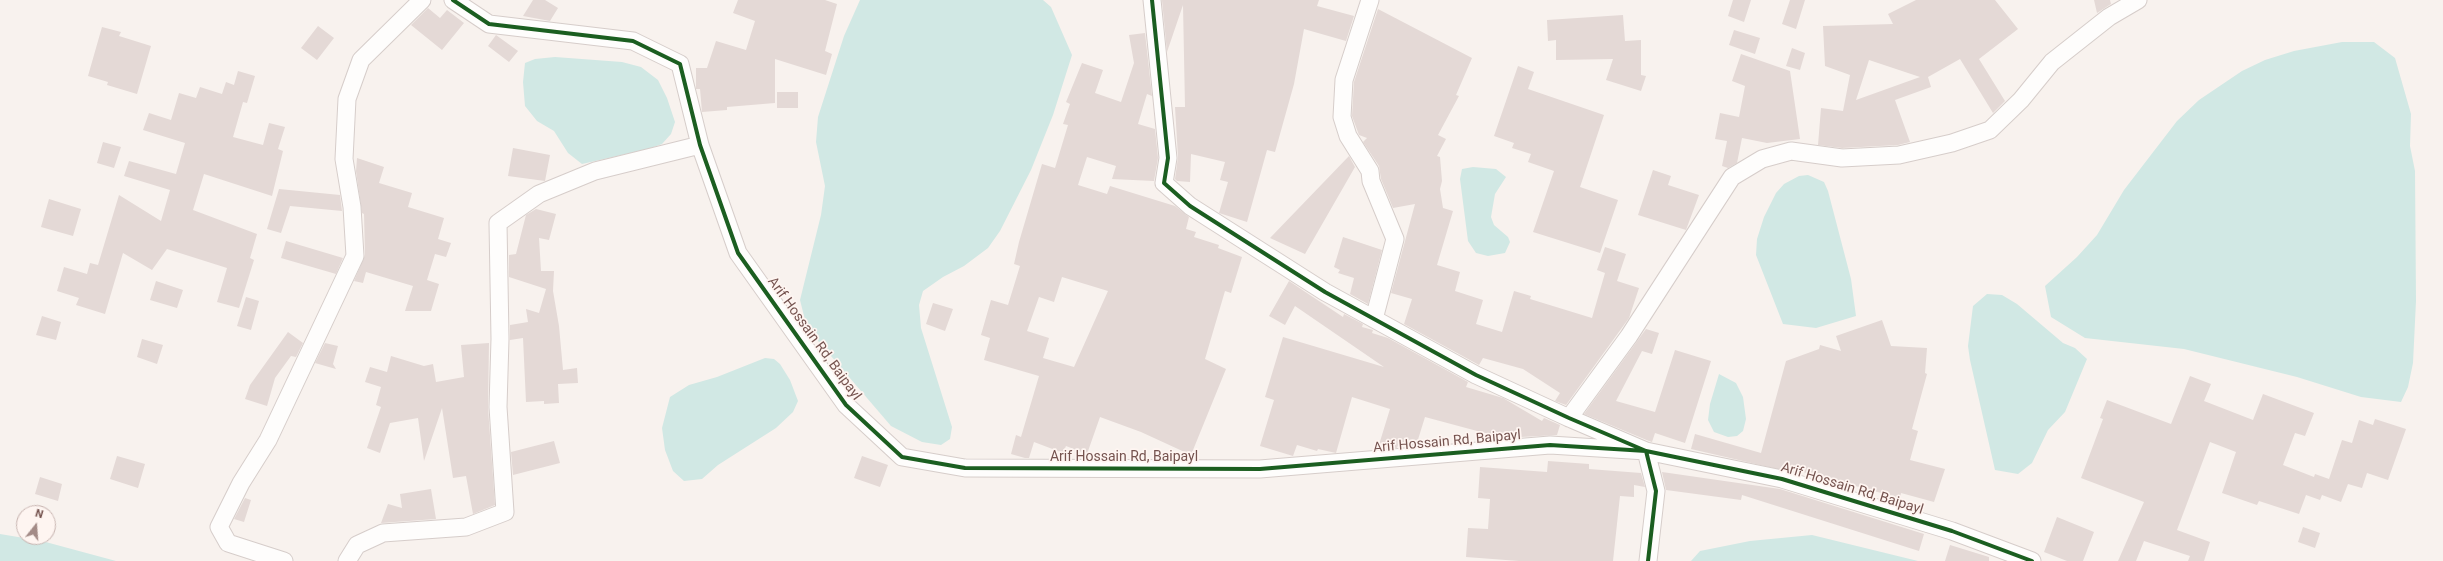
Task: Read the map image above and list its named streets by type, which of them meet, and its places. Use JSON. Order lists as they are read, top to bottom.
{
  "streets": {
    "street": ["Arif Hossain Rd, Baipayl"]
  },
  "north": "top"
}
